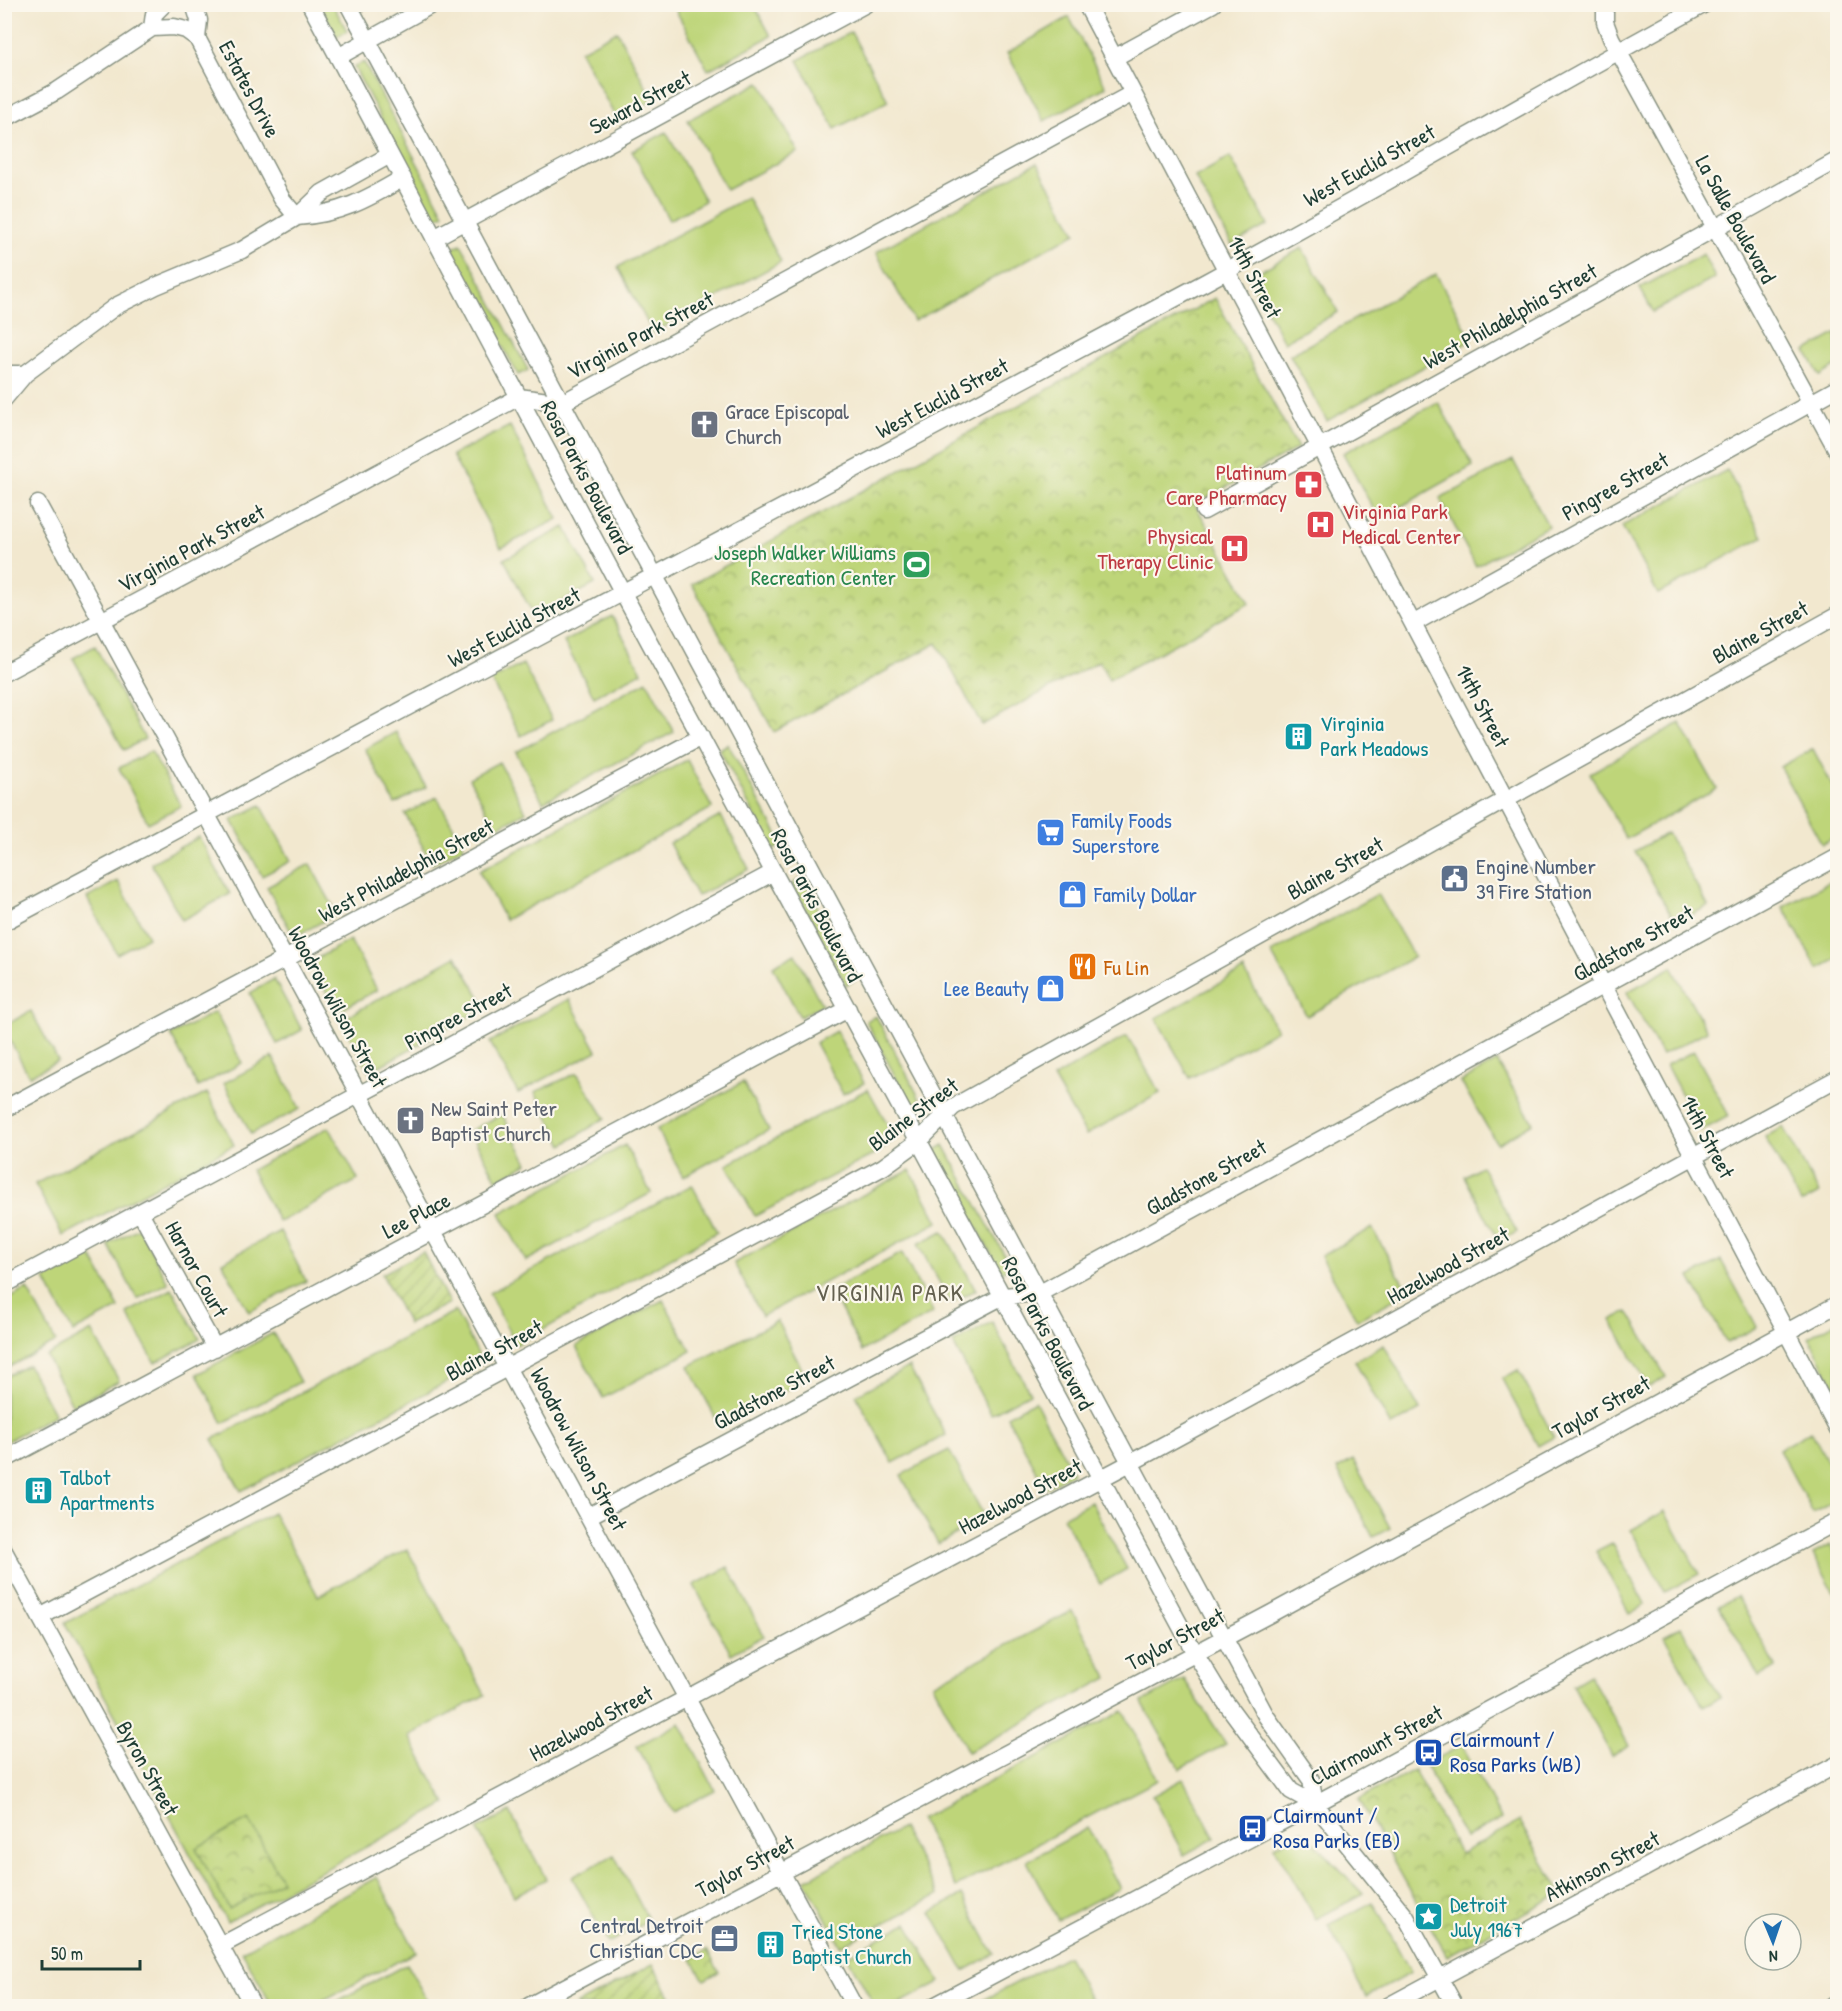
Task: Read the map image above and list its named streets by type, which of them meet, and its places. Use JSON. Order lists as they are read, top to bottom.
{
  "streets": {
    "street": [
      "Estates Drive",
      "Seward Street",
      "West Euclid Street",
      "La Salle Boulevard",
      "14th Street",
      "West Philadelphia Street",
      "Virginia Park Street",
      "Rosa Parks Boulevard",
      "Pingree Street",
      "Blaine Street",
      "Gladstone Street",
      "Woodrow Wilson Street",
      "Lee Place",
      "Hazelwood Street",
      "Harnor Court",
      "Taylor Street",
      "Clairmount Street",
      "Byron Street",
      "Atkinson Street"
    ]
  },
  "crossings": [
    ["Seward Street", "Rosa Parks Boulevard"],
    ["West Euclid Street", "La Salle Boulevard"],
    ["West Euclid Street", "14th Street"],
    ["West Euclid Street", "Rosa Parks Boulevard"],
    ["West Euclid Street", "Woodrow Wilson Street"],
    ["La Salle Boulevard", "West Philadelphia Street"],
    ["La Salle Boulevard", "Pingree Street"],
    ["14th Street", "West Philadelphia Street"],
    ["14th Street", "Virginia Park Street"],
    ["14th Street", "Pingree Street"],
    ["14th Street", "Blaine Street"],
    ["14th Street", "Gladstone Street"],
    ["14th Street", "Hazelwood Street"],
    ["14th Street", "Taylor Street"],
    ["West Philadelphia Street", "Rosa Parks Boulevard"],
    ["West Philadelphia Street", "Woodrow Wilson Street"],
    ["Virginia Park Street", "Rosa Parks Boulevard"],
    ["Virginia Park Street", "Woodrow Wilson Street"],
    ["Rosa Parks Boulevard", "Pingree Street"],
    ["Rosa Parks Boulevard", "Blaine Street"],
    ["Rosa Parks Boulevard", "Gladstone Street"],
    ["Rosa Parks Boulevard", "Lee Place"],
    ["Rosa Parks Boulevard", "Hazelwood Street"],
    ["Rosa Parks Boulevard", "Taylor Street"],
    ["Rosa Parks Boulevard", "Clairmount Street"],
    ["Rosa Parks Boulevard", "Atkinson Street"],
    ["Pingree Street", "Woodrow Wilson Street"],
    ["Pingree Street", "Harnor Court"],
    ["Blaine Street", "Woodrow Wilson Street"],
    ["Blaine Street", "Byron Street"],
    ["Gladstone Street", "Woodrow Wilson Street"],
    ["Woodrow Wilson Street", "Lee Place"],
    ["Woodrow Wilson Street", "Hazelwood Street"],
    ["Woodrow Wilson Street", "Taylor Street"],
    ["Lee Place", "Harnor Court"],
    ["Hazelwood Street", "Byron Street"]
  ],
  "districts": ["VIRGINIA PARK"],
  "places": {
    "church": ["Grace Episcopal Church", "New Saint Peter Baptist Church"],
    "pharmacy": ["Platinum Care Pharmacy"],
    "hospital": ["Virginia Park Medical Center", "Physical Therapy Clinic"],
    "sports": ["Joseph Walker Williams Recreation Center"],
    "building": ["Virginia Park Meadows", "Talbot Apartments", "Tried Stone Baptist Church"],
    "supermarket": ["Family Foods Superstore"],
    "public building": ["Engine Number 39 Fire Station"],
    "shop": ["Family Dollar", "Lee Beauty"],
    "restaurant": ["Fu Lin"],
    "bus stop": ["Clairmount / Rosa Parks (WB)", "Clairmount / Rosa Parks (EB)"],
    "place": ["Detroit July 1967"],
    "office": ["Central Detroit Christian CDC"]
  },
  "scale_bar": "50 m",
  "north": "bottom"
}
